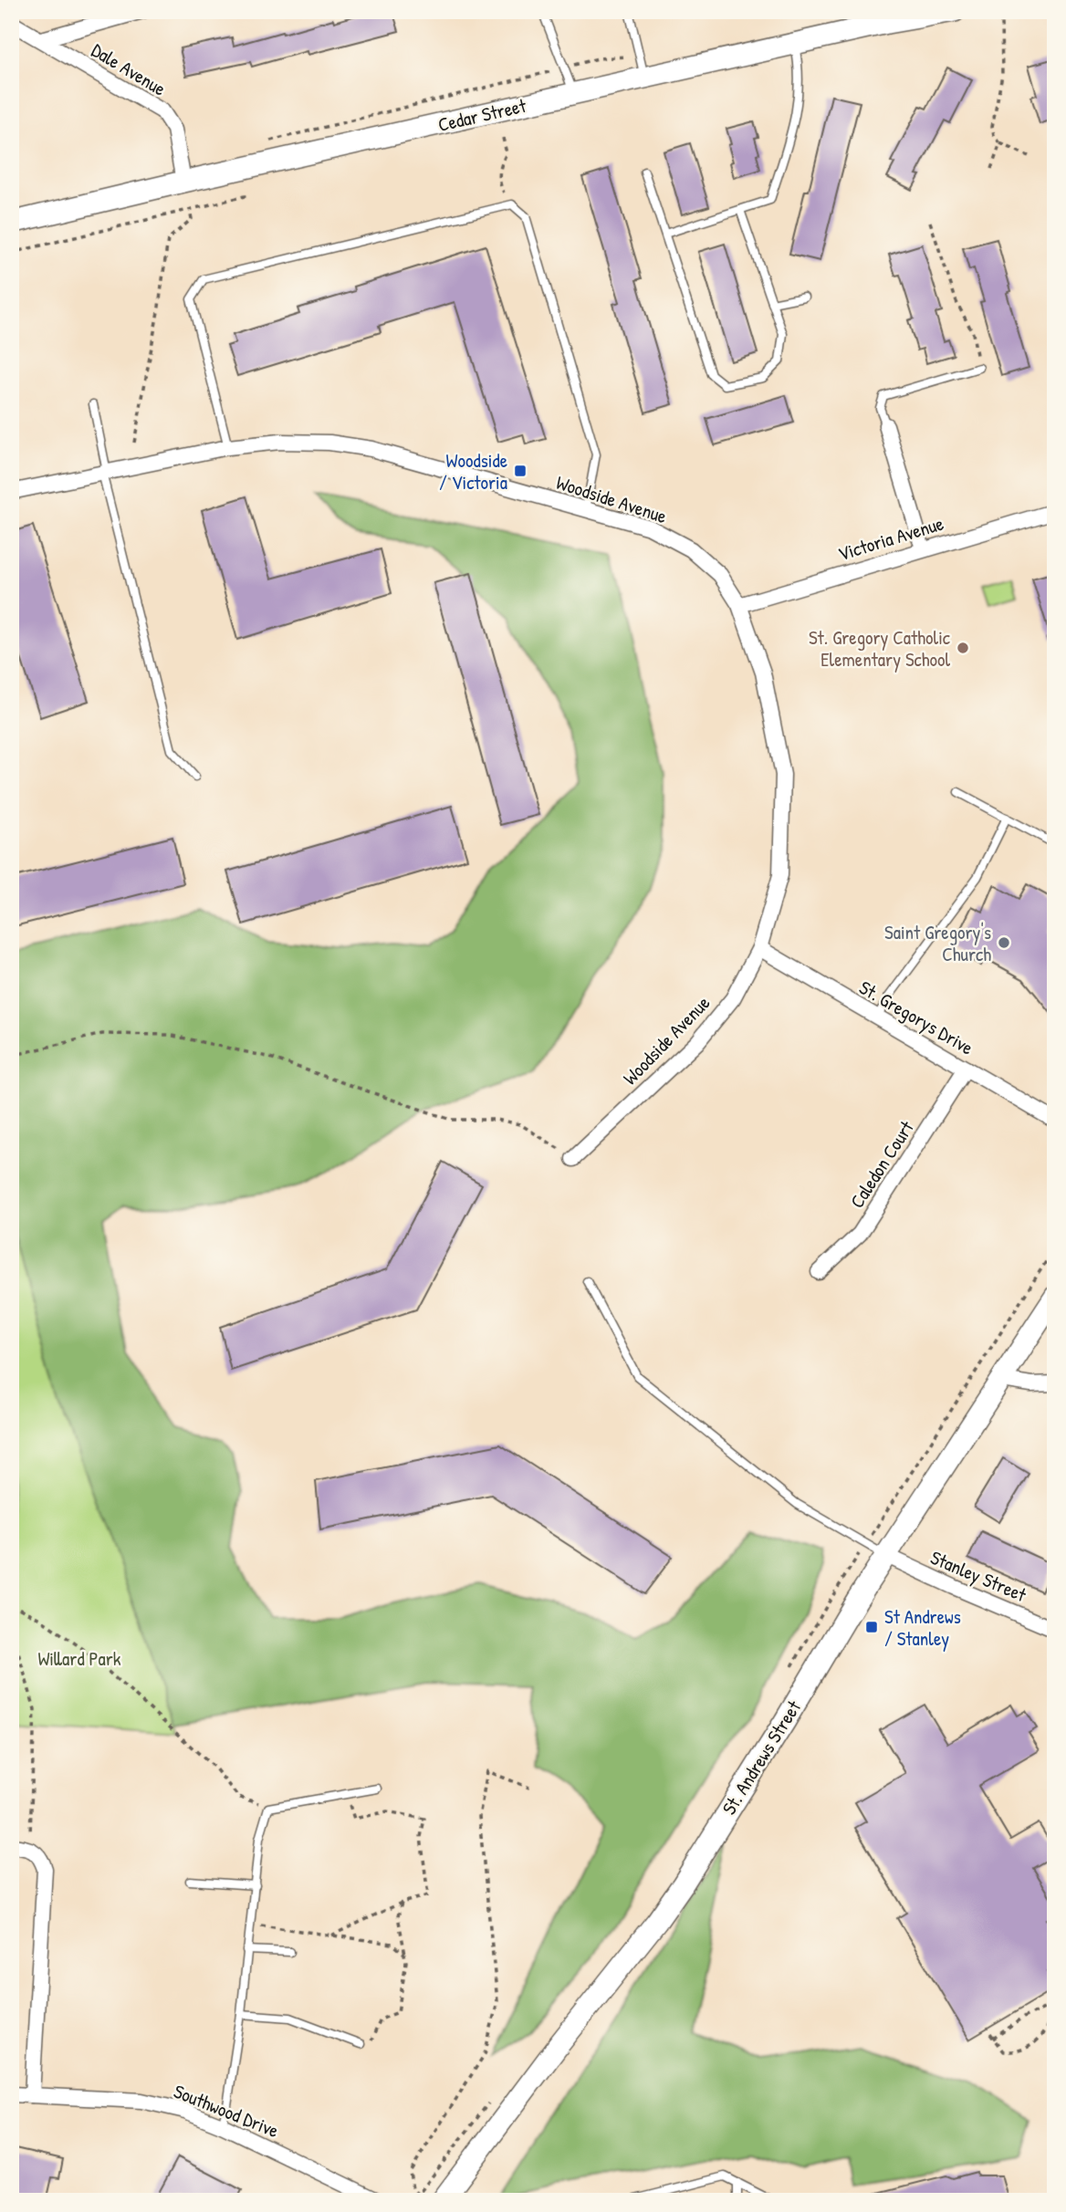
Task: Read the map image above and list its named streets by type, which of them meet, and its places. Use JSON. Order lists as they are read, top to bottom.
{
  "streets": {
    "main road": ["Cedar Street", "St. Andrews Street"],
    "street": [
      "Dale Avenue",
      "Woodside Avenue",
      "Victoria Avenue",
      "St. Gregorys Drive",
      "Caledon Court",
      "Stanley Street",
      "Southwood Drive"
    ]
  },
  "crossings": [
    ["Dale Avenue", "Cedar Street"],
    ["Woodside Avenue", "Victoria Avenue"],
    ["Woodside Avenue", "St. Gregorys Drive"],
    ["St. Gregorys Drive", "Caledon Court"],
    ["Stanley Street", "St. Andrews Street"]
  ],
  "parks": ["Willard Park"],
  "places": {
    "transit": ["Woodside / Victoria", "St Andrews / Stanley"],
    "other": ["St. Gregory Catholic Elementary School", "Saint Gregory's Church"]
  }
}
